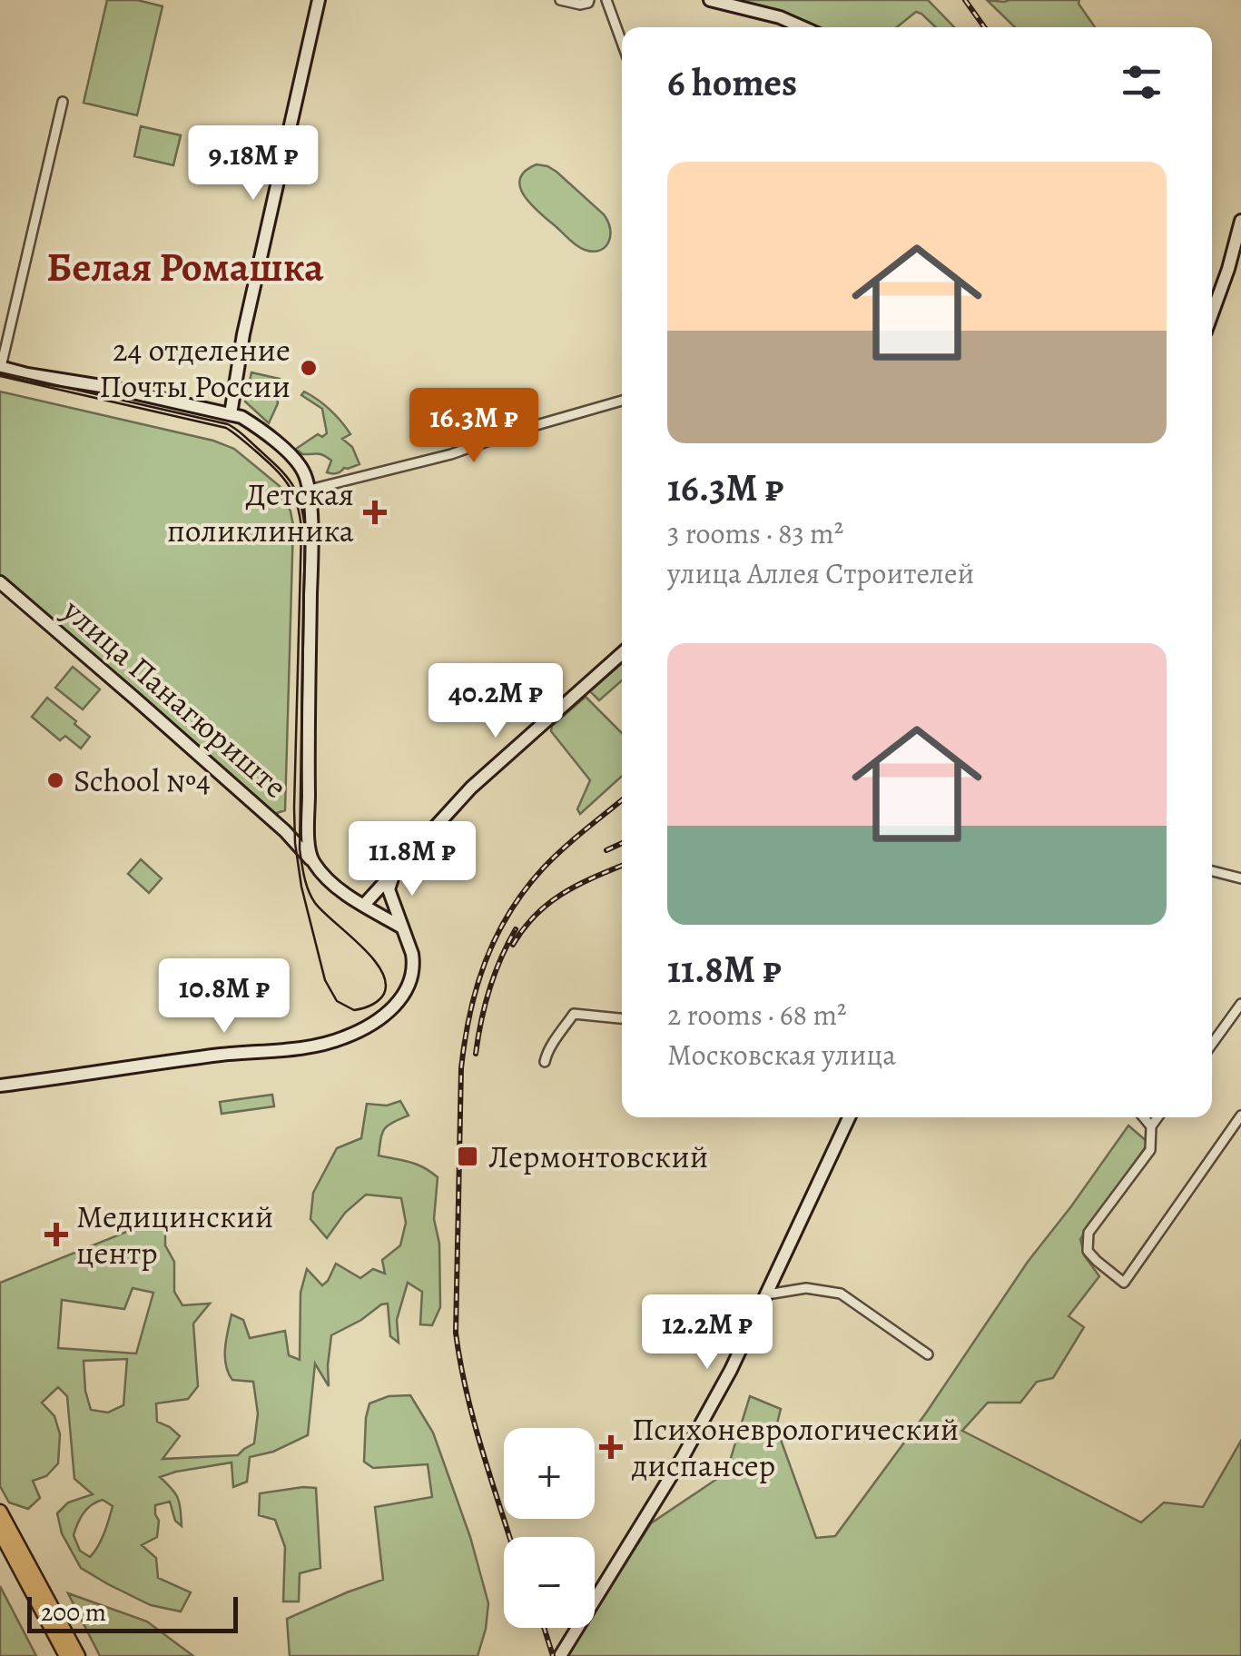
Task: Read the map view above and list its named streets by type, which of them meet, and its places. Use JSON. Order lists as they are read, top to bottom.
{
  "streets": {
    "street": ["улица Панагюриште"]
  },
  "districts": ["Белая Ромашка"],
  "places": {
    "other": ["24 отделение Почты России", "School №4"],
    "health": ["Детская поликлиника", "Медицинский центр", "Психоневрологический диспансер"],
    "transit": ["Лермонтовский"]
  },
  "scale_bar": "200 m",
  "page": {
    "heading": "6 homes",
    "price": [
      "9.18M ₽",
      "16.3M ₽",
      "40.2M ₽",
      "11.8M ₽",
      "10.8M ₽",
      "12.2M ₽"
    ],
    "list": [
      {
        "name": "16.3M ₽",
        "note": "3 rooms · 83 m² · улица Аллея Строителей"
      },
      {
        "name": "11.8M ₽",
        "note": "2 rooms · 68 m² · Московская улица"
      }
    ],
    "map_buttons": ["+", "−"],
    "scale": "200 m"
  }
}
